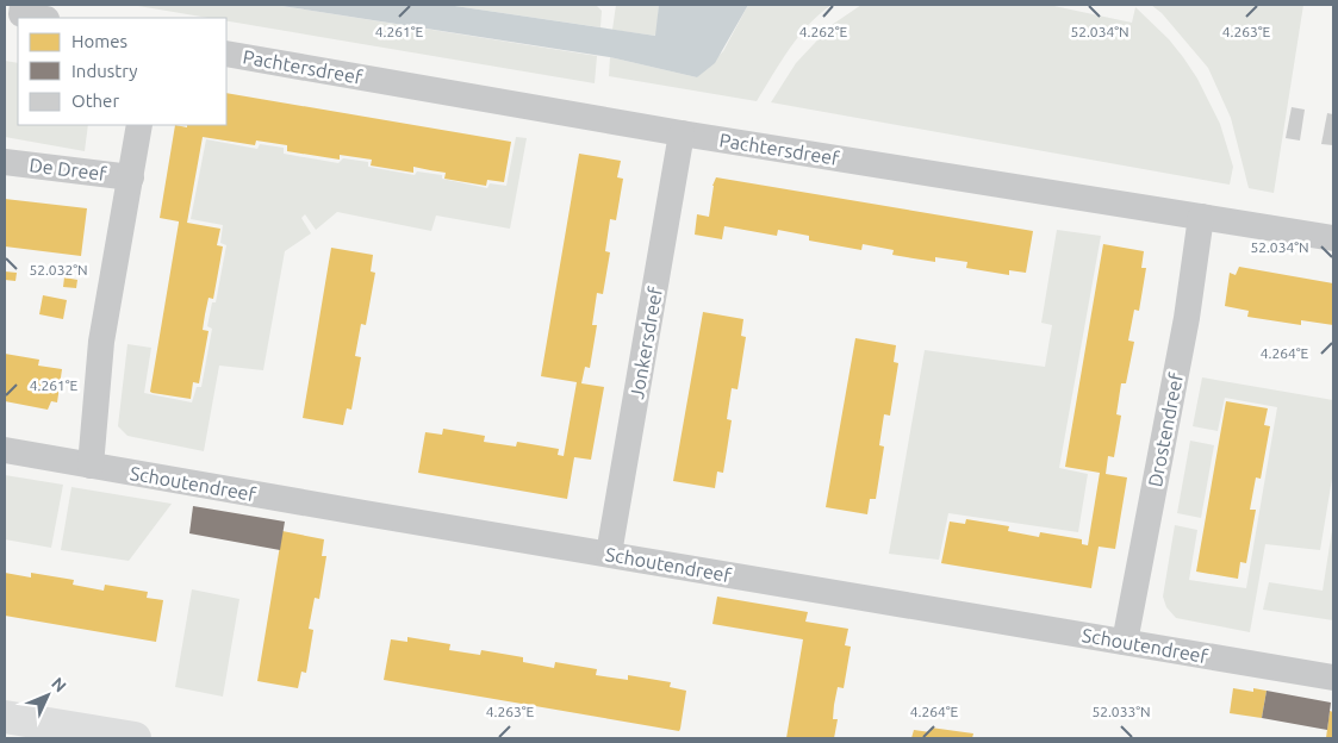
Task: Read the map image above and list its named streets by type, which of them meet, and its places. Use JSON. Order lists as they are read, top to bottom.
{
  "streets": {
    "street": [
      "Pachtersdreef",
      "De Dreef",
      "Jonkersdreef",
      "Drostendreef",
      "Schoutendreef"
    ]
  },
  "crossings": [
    ["Pachtersdreef", "Jonkersdreef"],
    ["Pachtersdreef", "Drostendreef"],
    ["De Dreef", "Schoutendreef"],
    ["Jonkersdreef", "Schoutendreef"],
    ["Drostendreef", "Schoutendreef"]
  ],
  "legend": ["Homes", "Industry", "Other"],
  "north": "top right",
  "coordinates": [
    "4.261°E",
    "4.262°E",
    "4.263°E",
    "52.034°N",
    "52.032°N",
    "4.264°E",
    "52.033°N"
  ]
}
